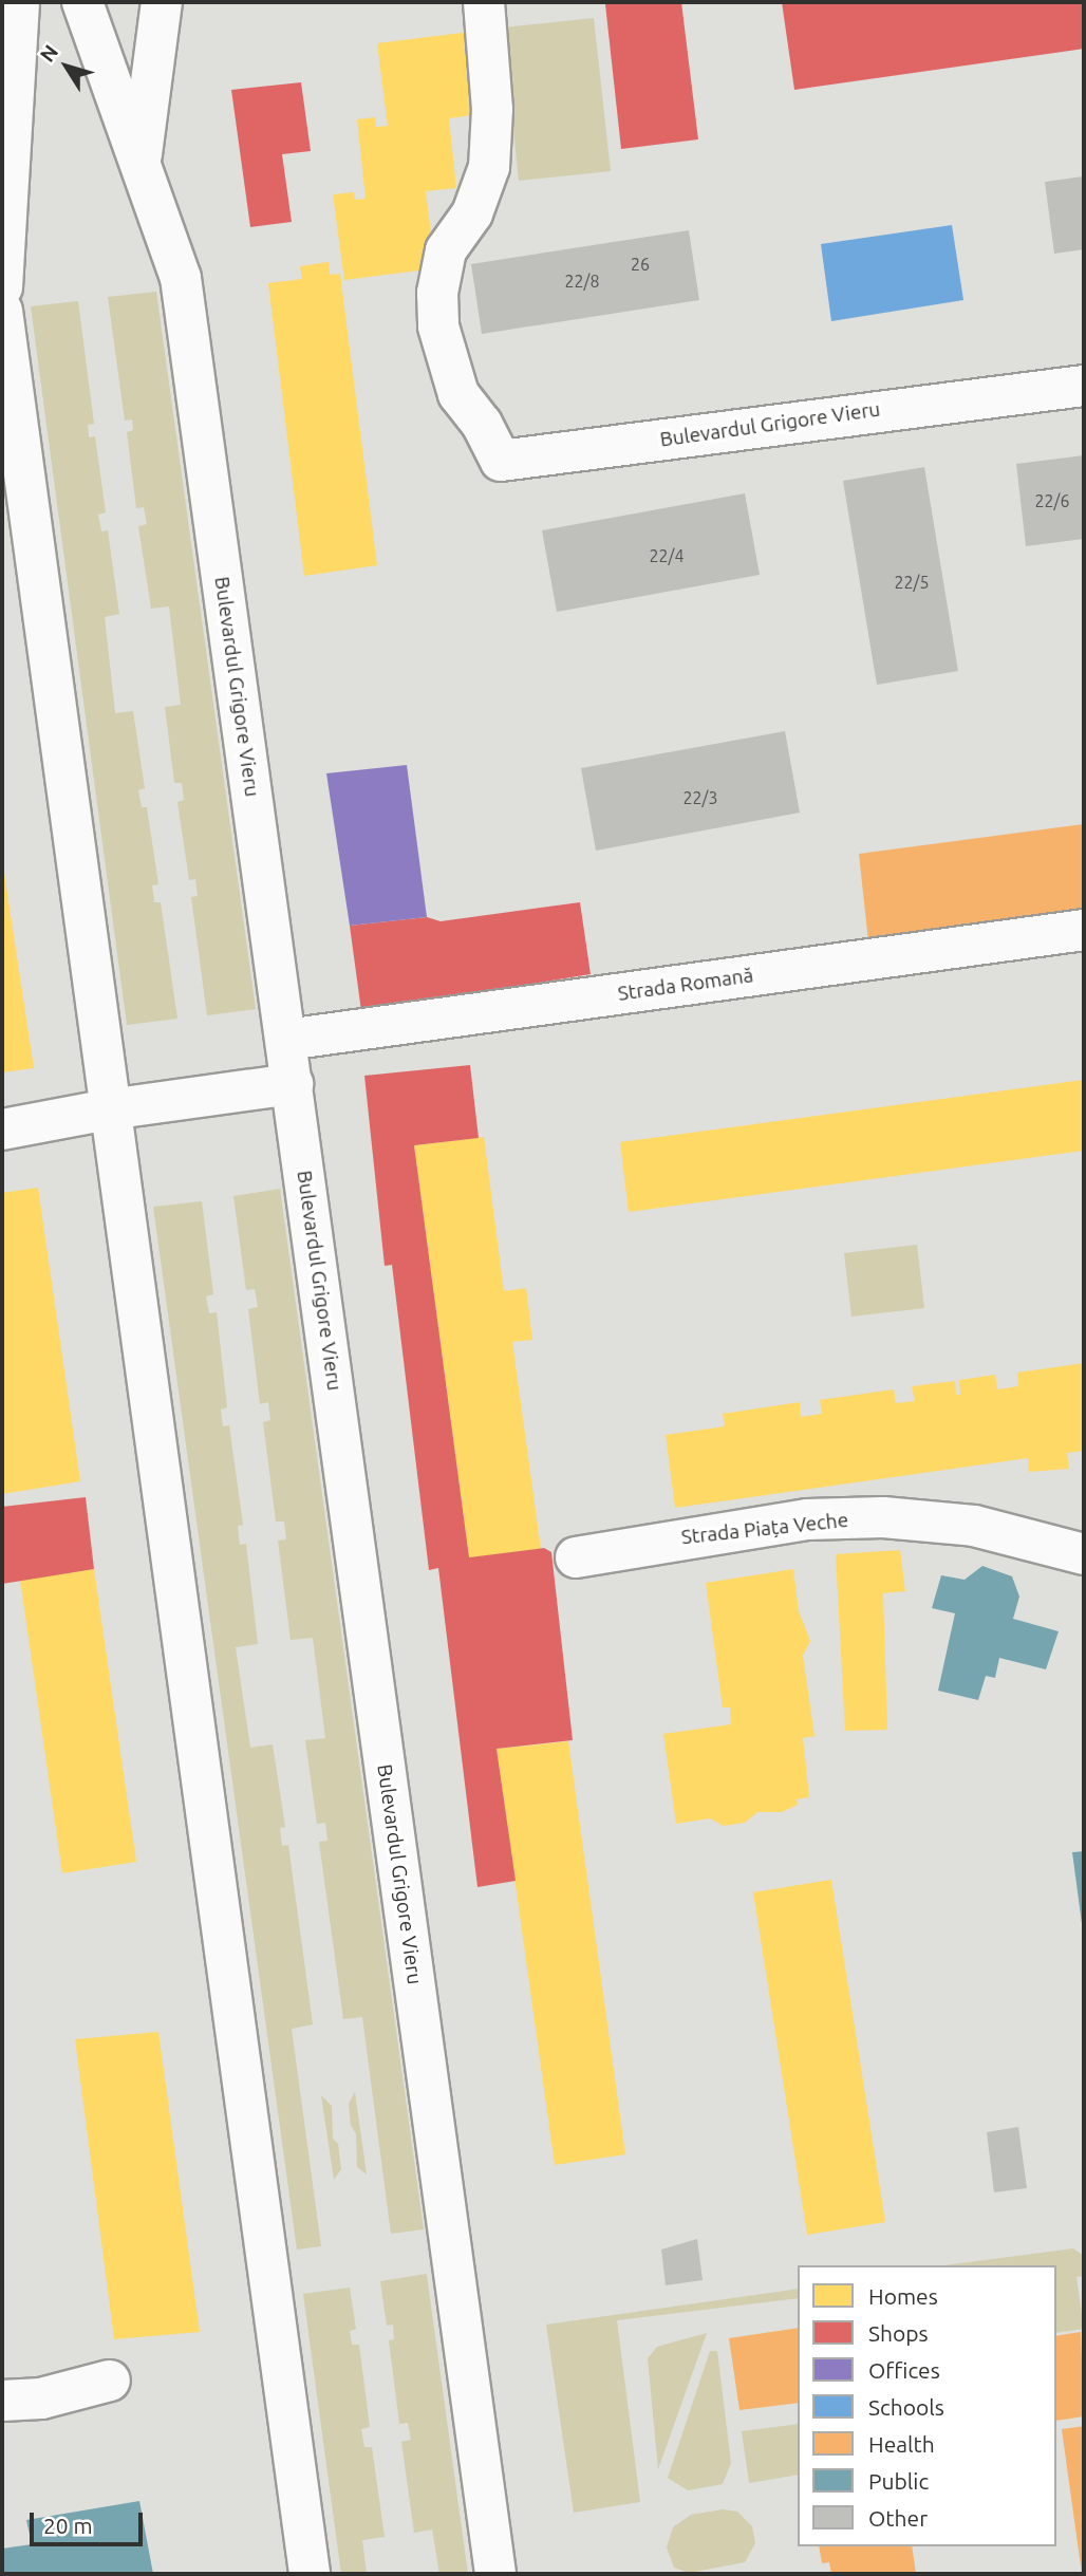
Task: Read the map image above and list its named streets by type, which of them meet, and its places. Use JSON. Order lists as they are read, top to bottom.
{
  "streets": {
    "main road": ["Bulevardul Grigore Vieru", "Strada Romană", "Strada Piața Veche"]
  },
  "crossings": [
    ["Bulevardul Grigore Vieru", "Strada Romană"]
  ],
  "house_numbers": [
    "26",
    "22/8",
    "22/6",
    "22/4",
    "22/5",
    "22/3"
  ],
  "legend": [
    "Homes",
    "Shops",
    "Offices",
    "Schools",
    "Health",
    "Public",
    "Other"
  ],
  "scale_bar": "20 m",
  "north": "top left"
}
